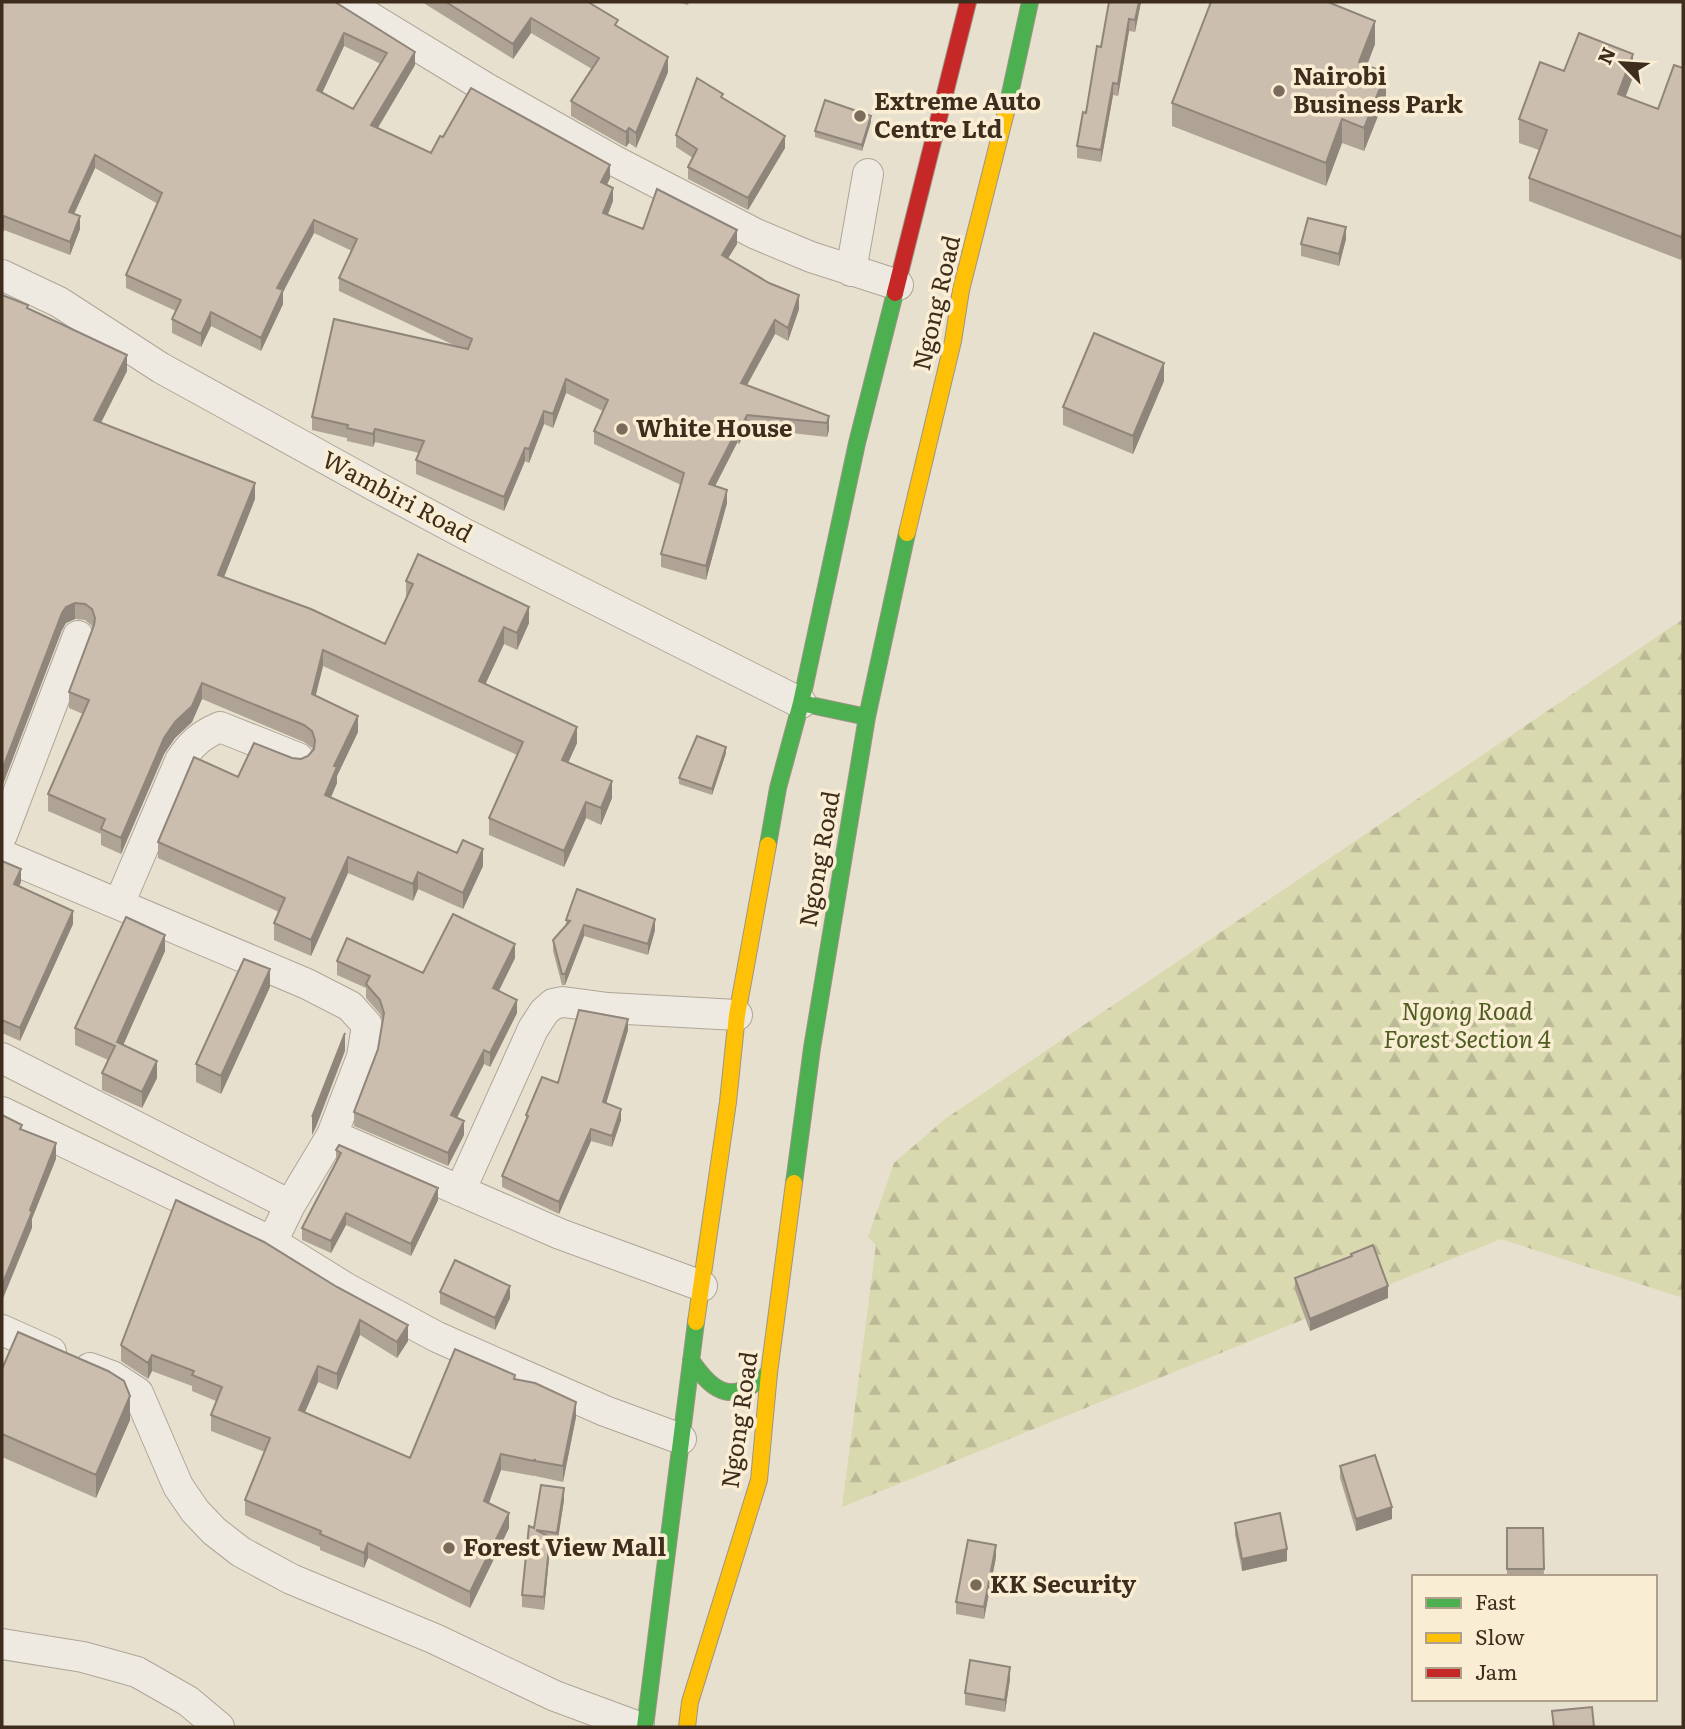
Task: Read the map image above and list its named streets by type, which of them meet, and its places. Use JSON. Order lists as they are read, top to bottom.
{
  "streets": {
    "main road": ["Ngong Road"],
    "street": ["Wambiri Road"]
  },
  "crossings": [
    ["Ngong Road", "Wambiri Road"]
  ],
  "parks": ["Ngong Road Forest Section 4"],
  "places": [
    "Nairobi Business Park",
    "Extreme Auto Centre Ltd",
    "White House",
    "Forest View Mall",
    "KK Security"
  ],
  "legend": ["Fast", "Slow", "Jam"],
  "north": "top left"
}
